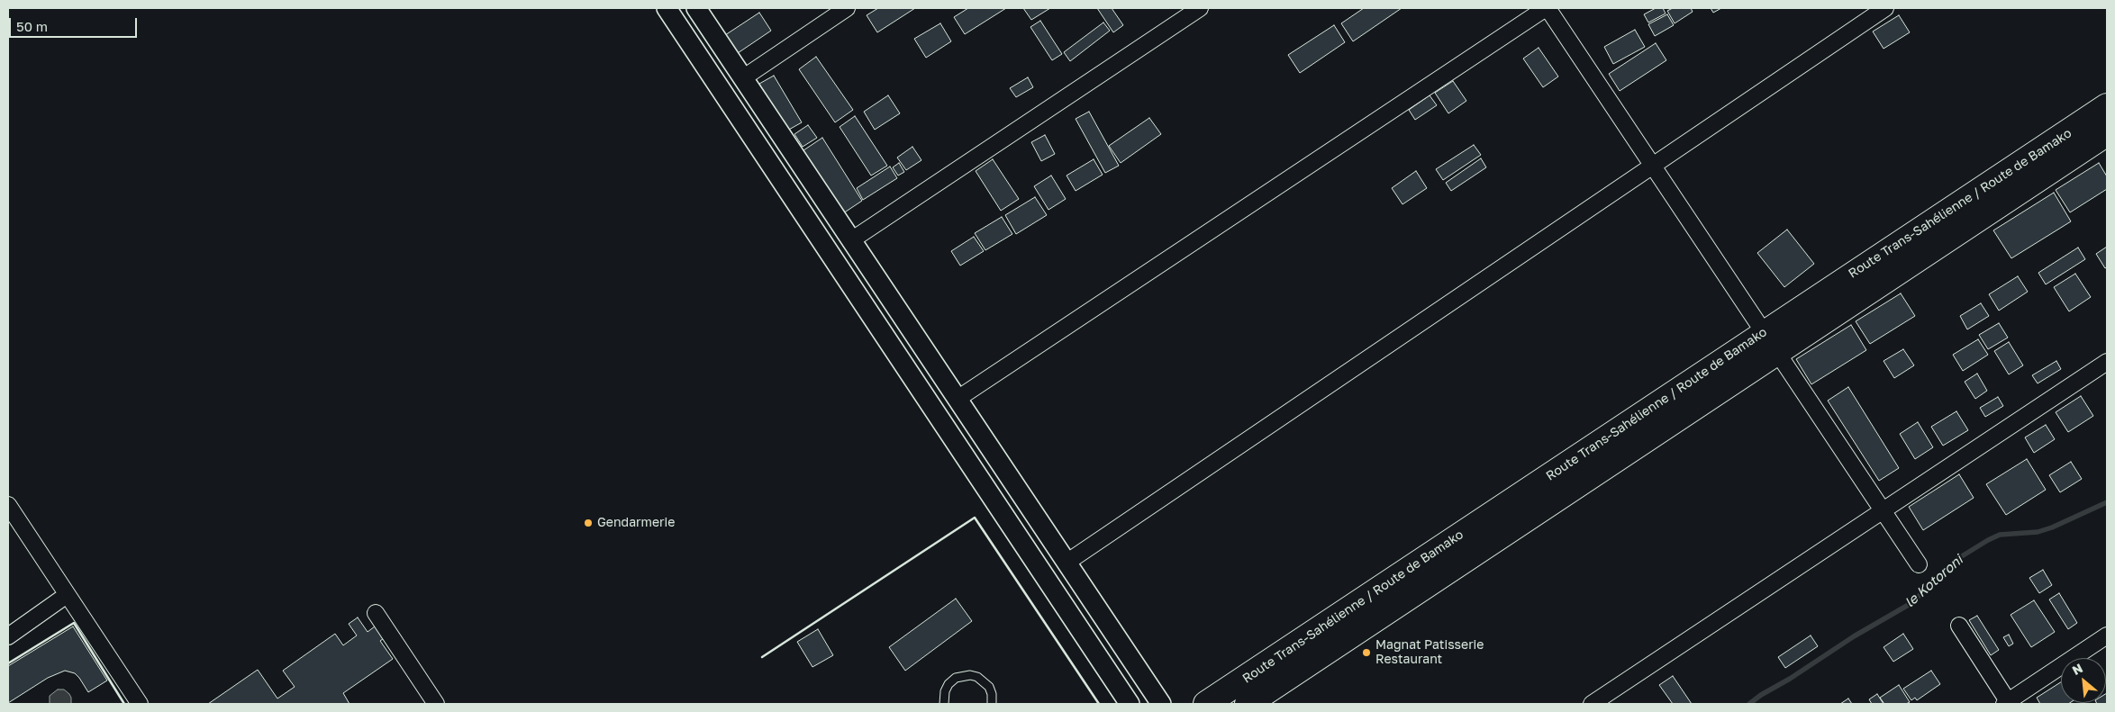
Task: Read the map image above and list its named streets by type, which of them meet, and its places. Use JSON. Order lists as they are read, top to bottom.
{
  "streets": {
    "highway": ["Route Trans-Sahélienne / Route de Bamako"]
  },
  "water": ["le Kotoroni"],
  "places": ["Gendarmerie", "Magnat Patisserie Restaurant"],
  "scale_bar": "50 m",
  "north": "top left"
}
